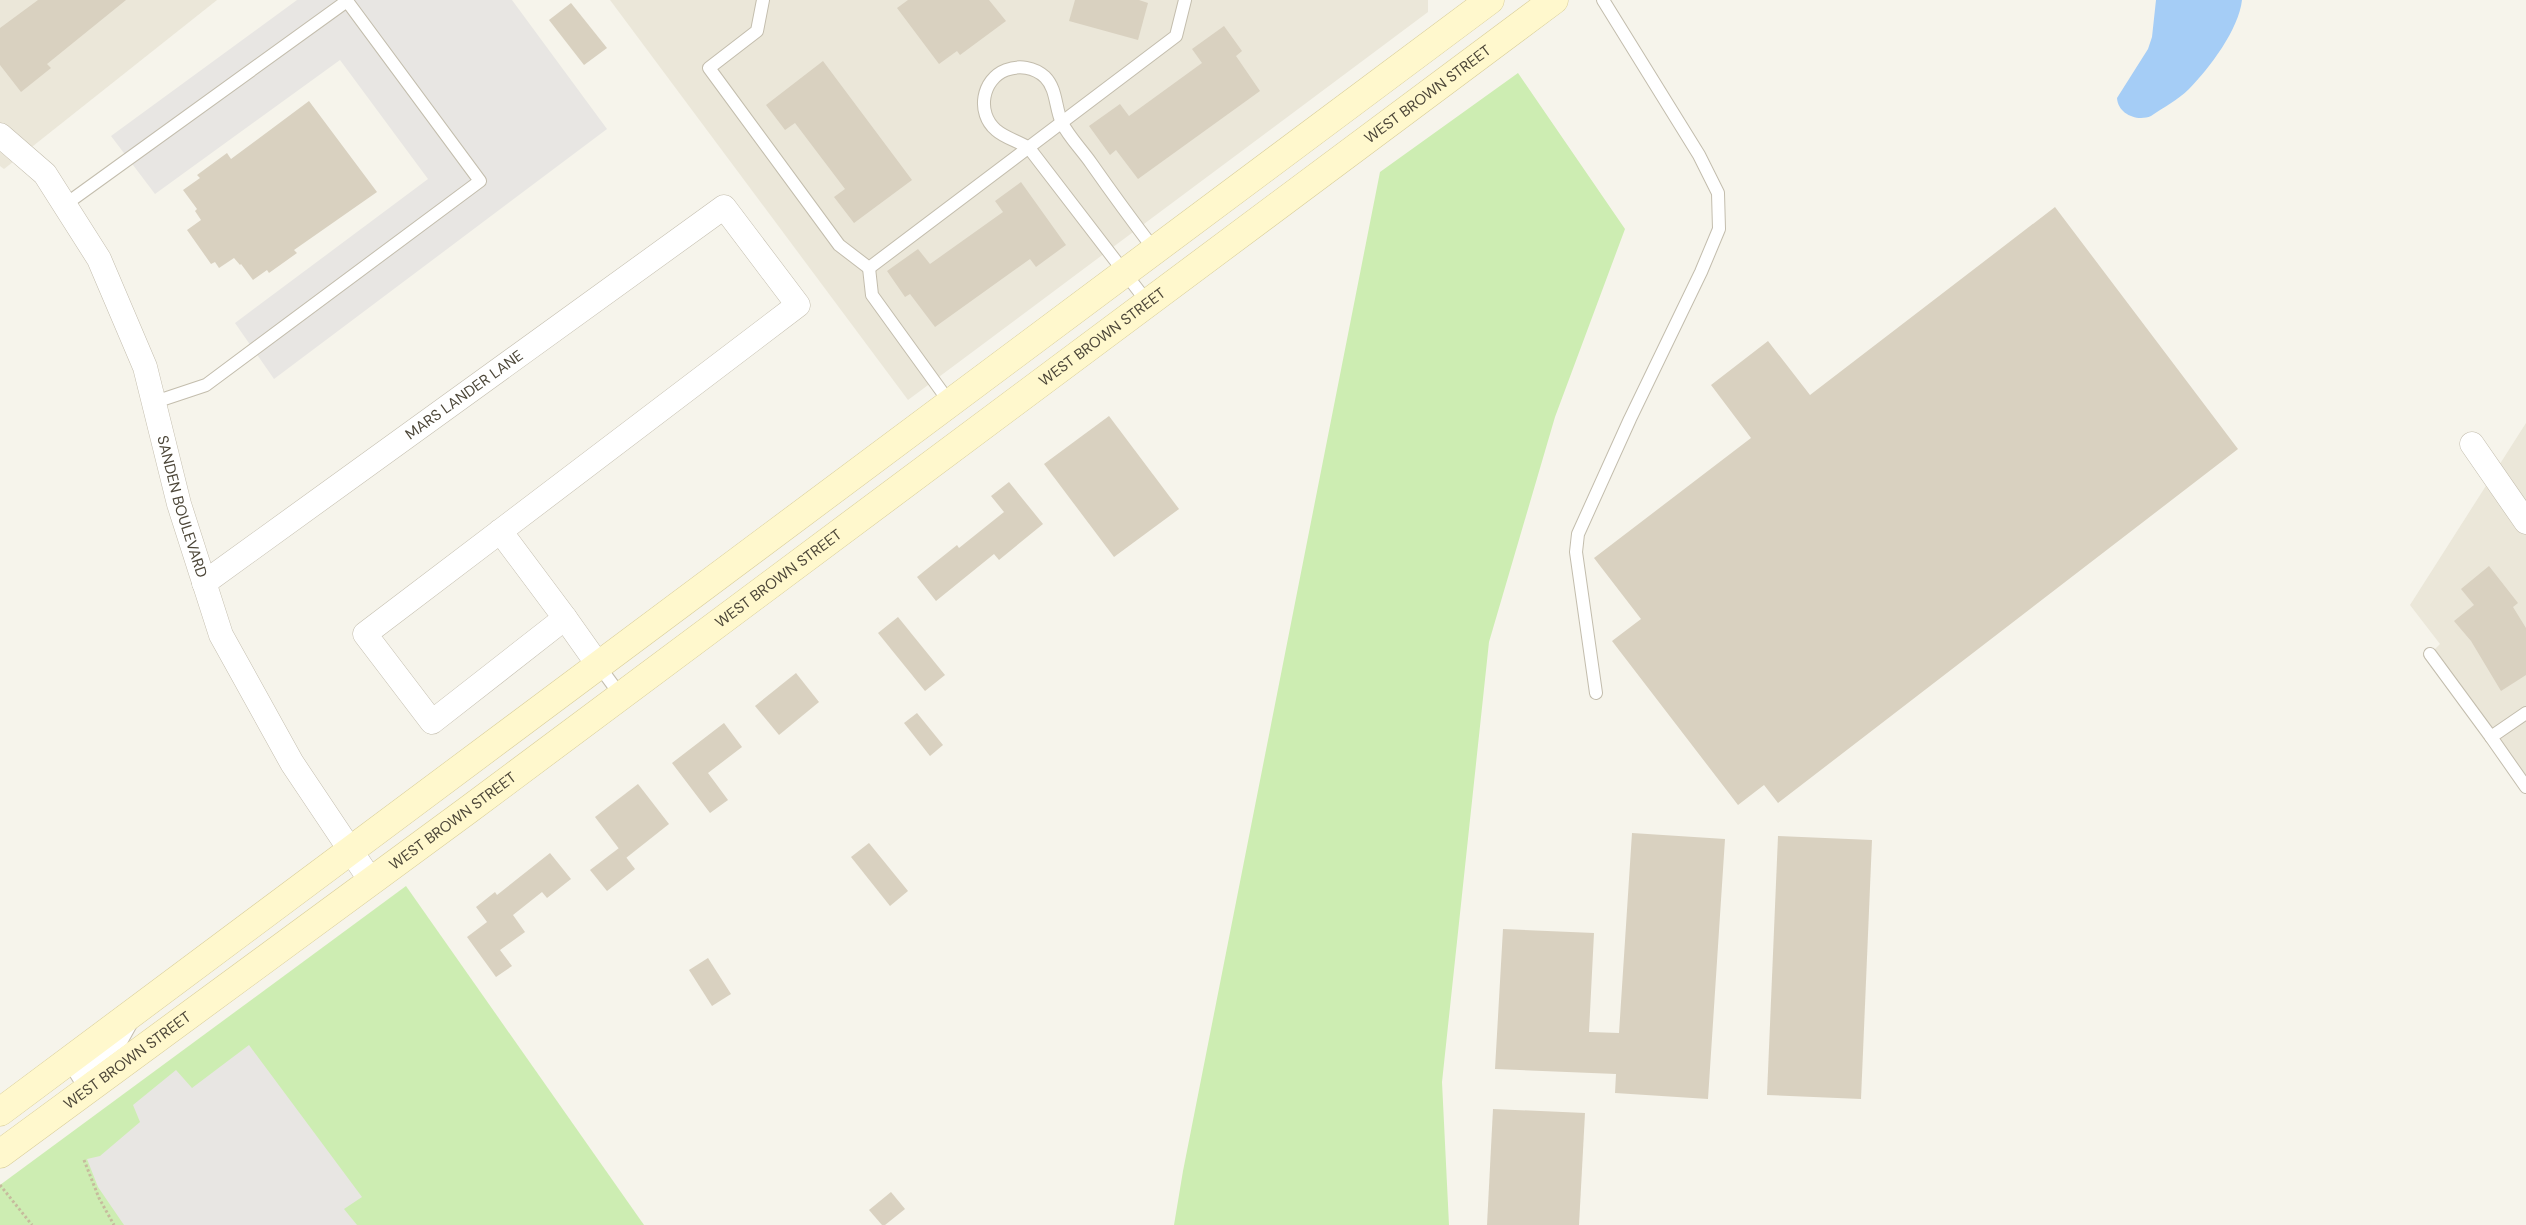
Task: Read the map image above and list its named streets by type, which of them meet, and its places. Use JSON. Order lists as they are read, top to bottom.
{
  "streets": {
    "main road": ["WEST BROWN STREET"],
    "street": ["MARS LANDER LANE", "SANDEN BOULEVARD"]
  },
  "crossings": [
    ["WEST BROWN STREET", "SANDEN BOULEVARD"],
    ["MARS LANDER LANE", "SANDEN BOULEVARD"]
  ]
}
